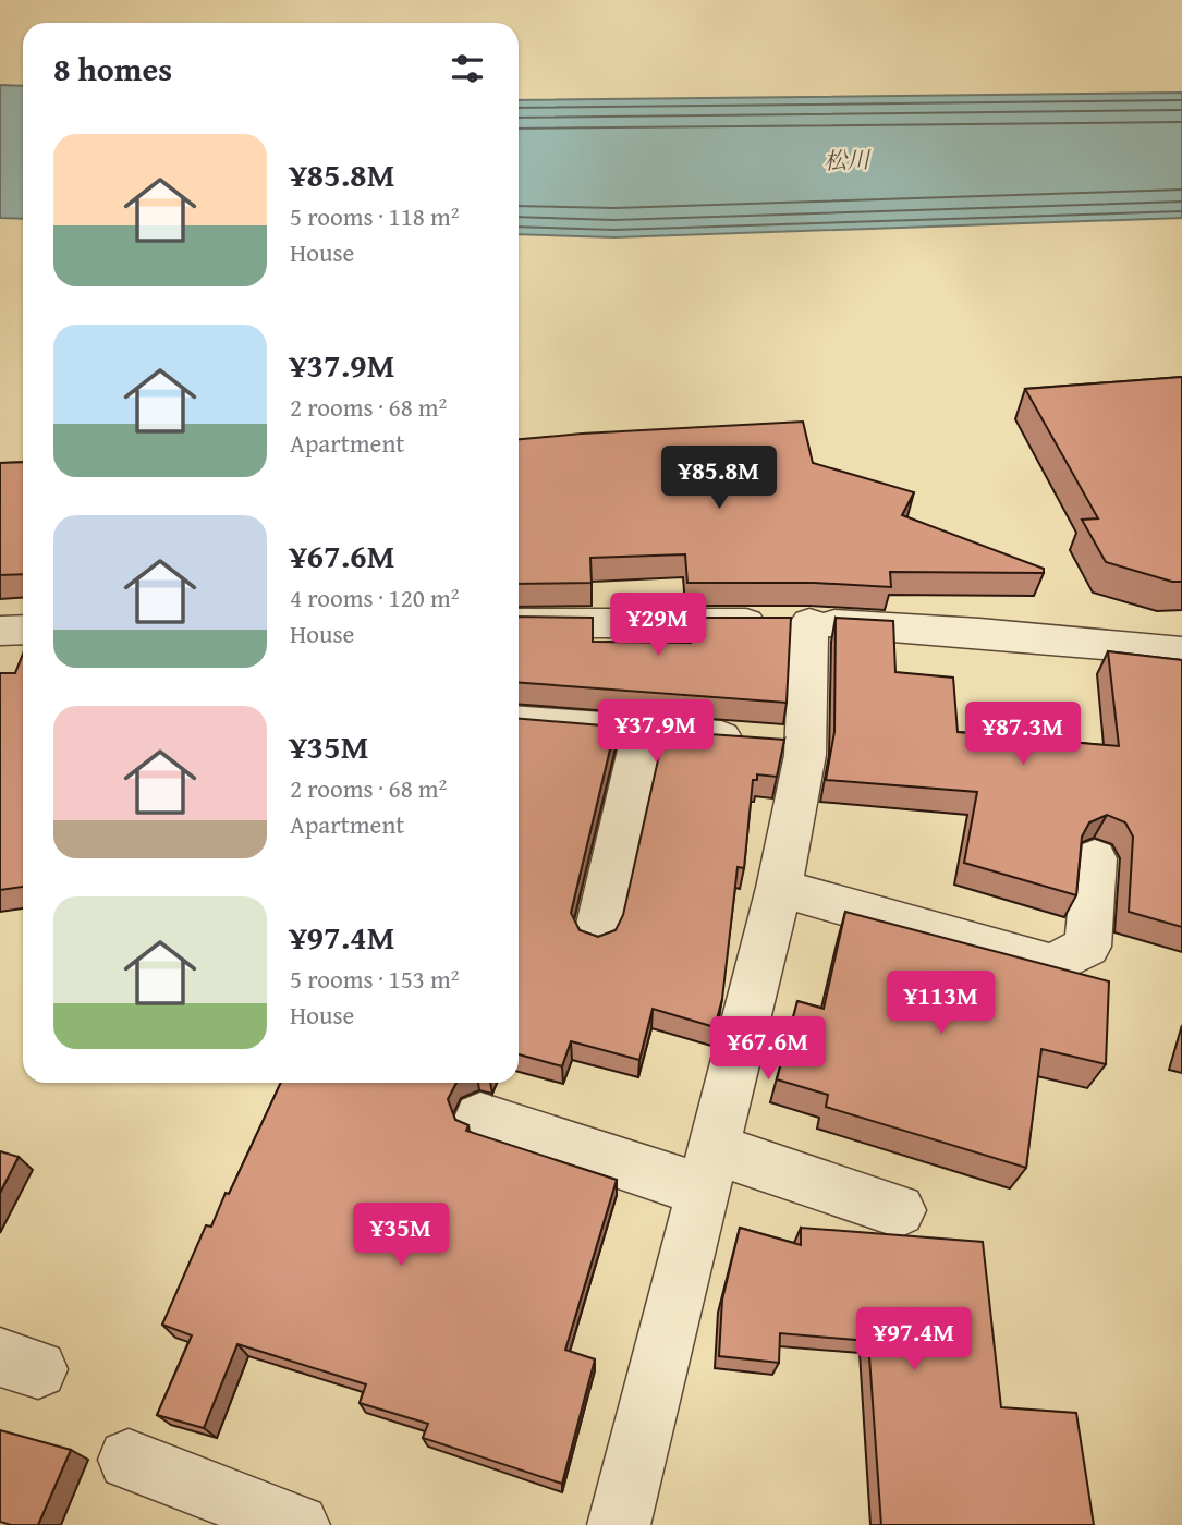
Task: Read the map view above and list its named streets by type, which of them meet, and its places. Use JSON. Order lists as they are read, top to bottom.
{
  "water": ["松川"],
  "page": {
    "heading": "8 homes",
    "list": [
      {
        "name": "¥85.8M",
        "note": "5 rooms · 118 m² · House"
      },
      {
        "name": "¥37.9M",
        "note": "2 rooms · 68 m² · Apartment"
      },
      {
        "name": "¥67.6M",
        "note": "4 rooms · 120 m² · House"
      },
      {
        "name": "¥35M",
        "note": "2 rooms · 68 m² · Apartment"
      },
      {
        "name": "¥97.4M",
        "note": "5 rooms · 153 m² · House"
      }
    ],
    "price": [
      "¥85.8M",
      "¥29M",
      "¥37.9M",
      "¥87.3M",
      "¥113M",
      "¥67.6M",
      "¥35M",
      "¥97.4M"
    ]
  }
}
